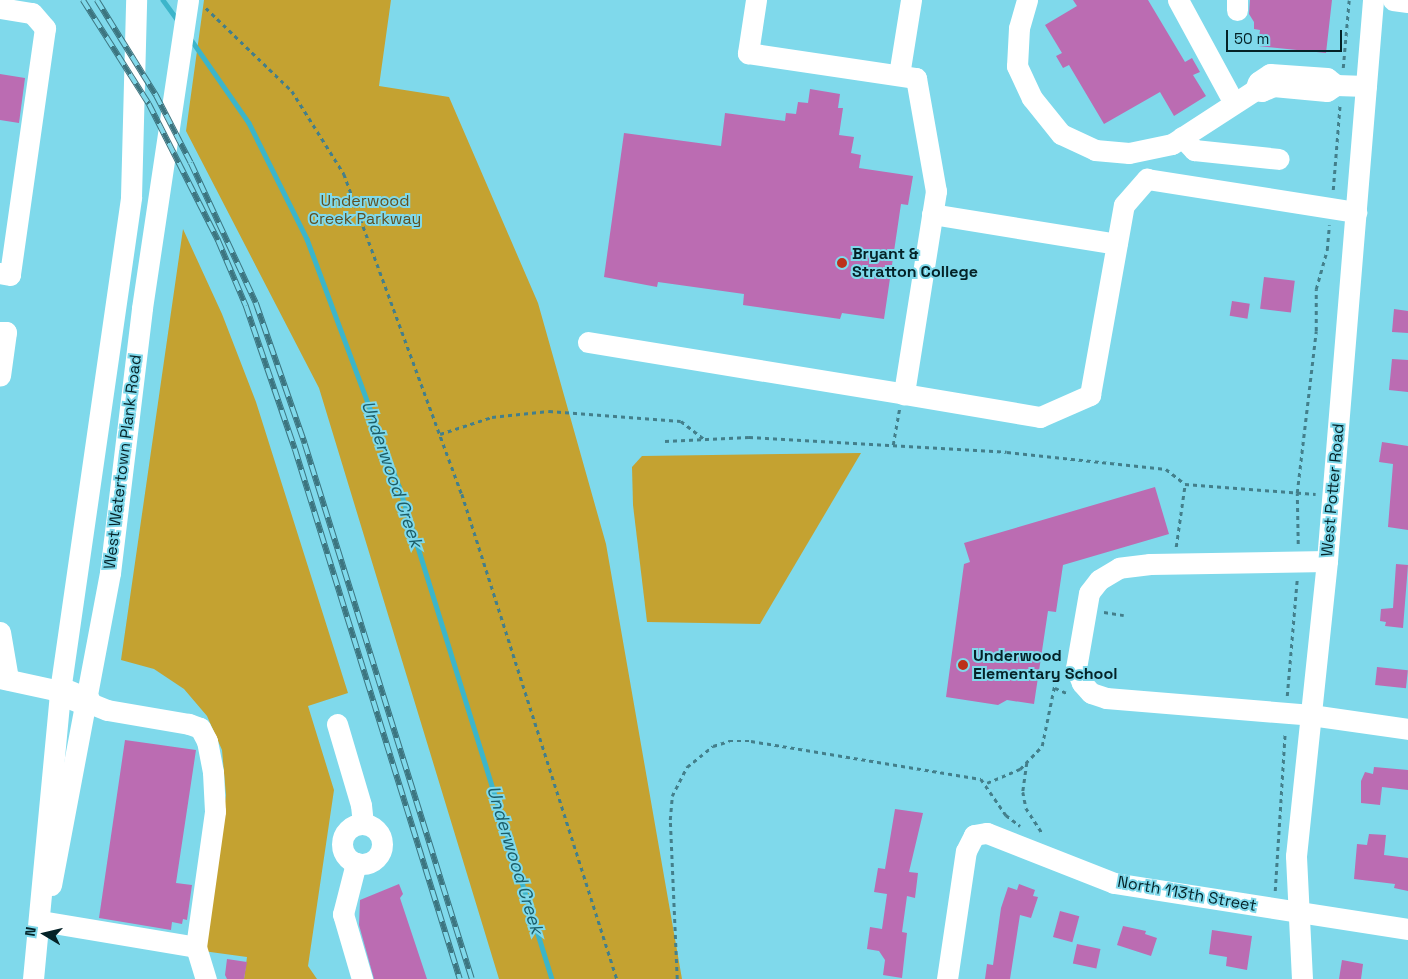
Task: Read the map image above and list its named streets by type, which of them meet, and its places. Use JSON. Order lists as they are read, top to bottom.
{
  "streets": {
    "street": ["West Watertown Plank Road", "West Potter Road", "North 113th Street"]
  },
  "crossings": [
    ["West Potter Road", "North 113th Street"]
  ],
  "water": ["Underwood Creek"],
  "parks": ["Underwood Creek Parkway"],
  "places": ["Bryant & Stratton College", "Underwood Elementary School"],
  "scale_bar": "50 m",
  "north": "left"
}
